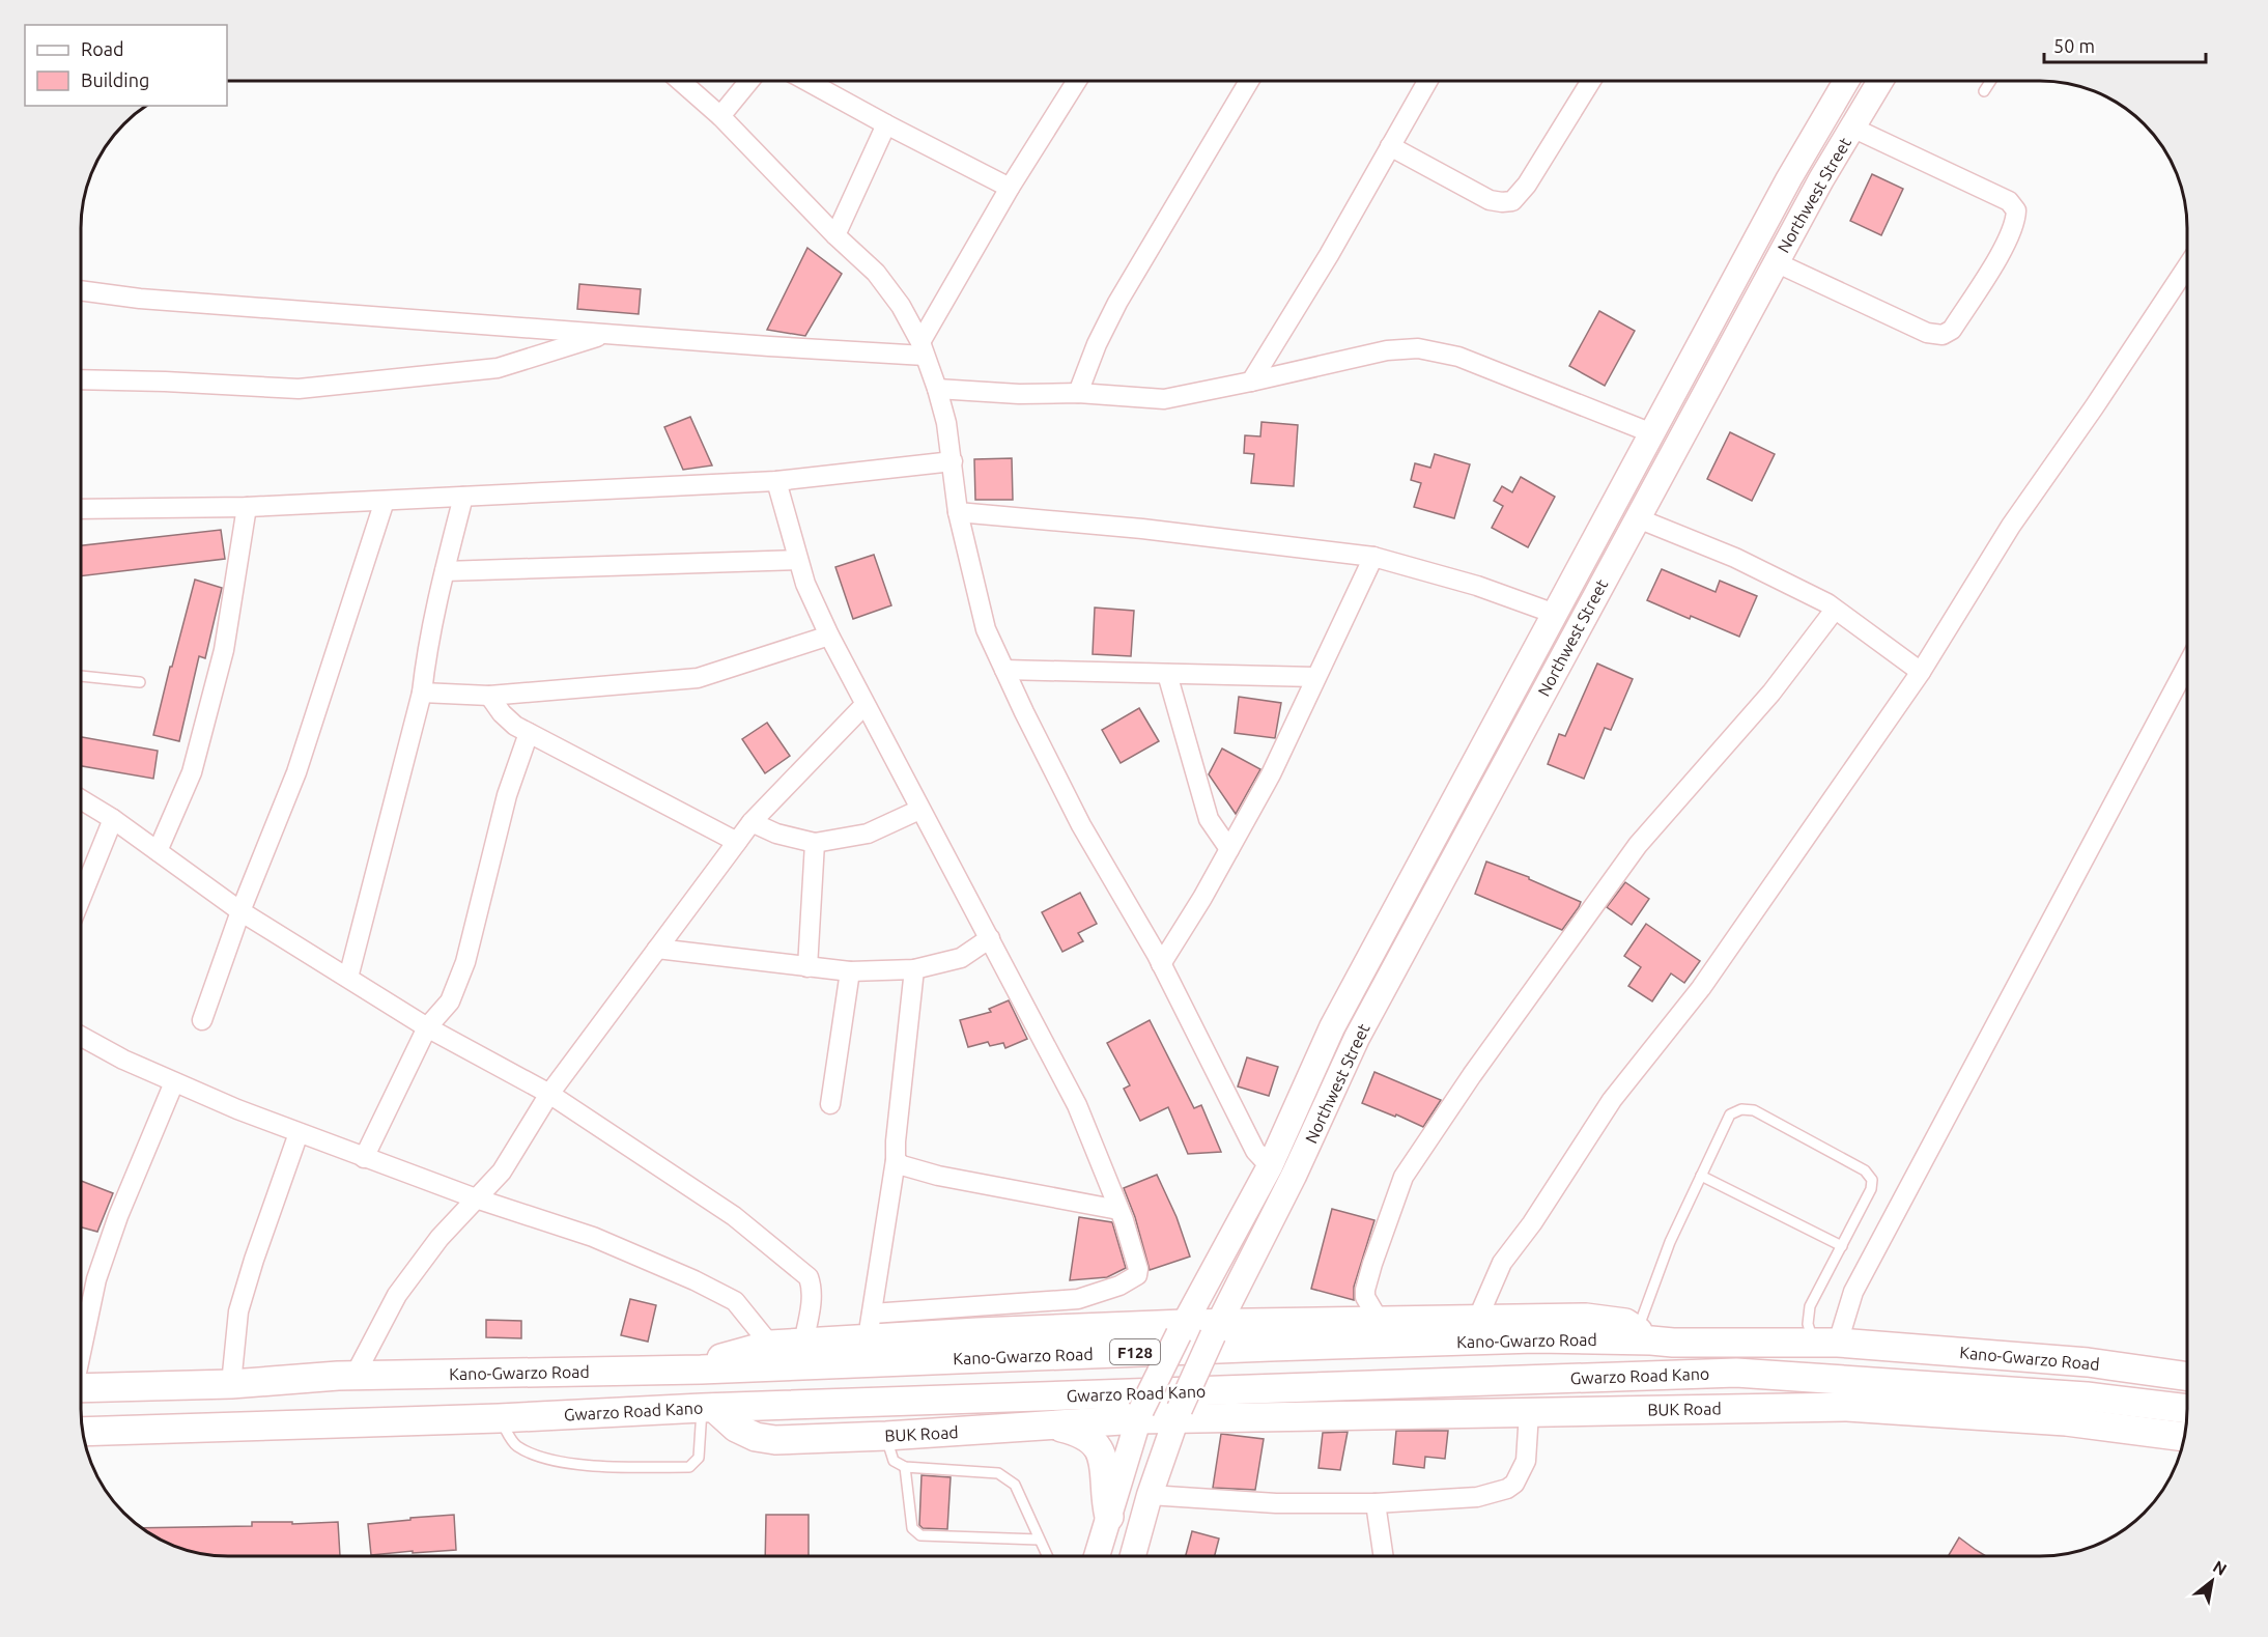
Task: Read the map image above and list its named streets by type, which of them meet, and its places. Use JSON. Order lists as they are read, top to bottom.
{
  "streets": {
    "main road": [
      "Northwest Street",
      "Kano-Gwarzo Road",
      "F128",
      "Gwarzo Road Kano",
      "BUK Road"
    ]
  },
  "crossings": [
    ["Northwest Street", "BUK Road"],
    ["Gwarzo Road Kano", "BUK Road"]
  ],
  "legend": ["Road", "Building"],
  "scale_bar": "50 m",
  "north": "top right"
}
